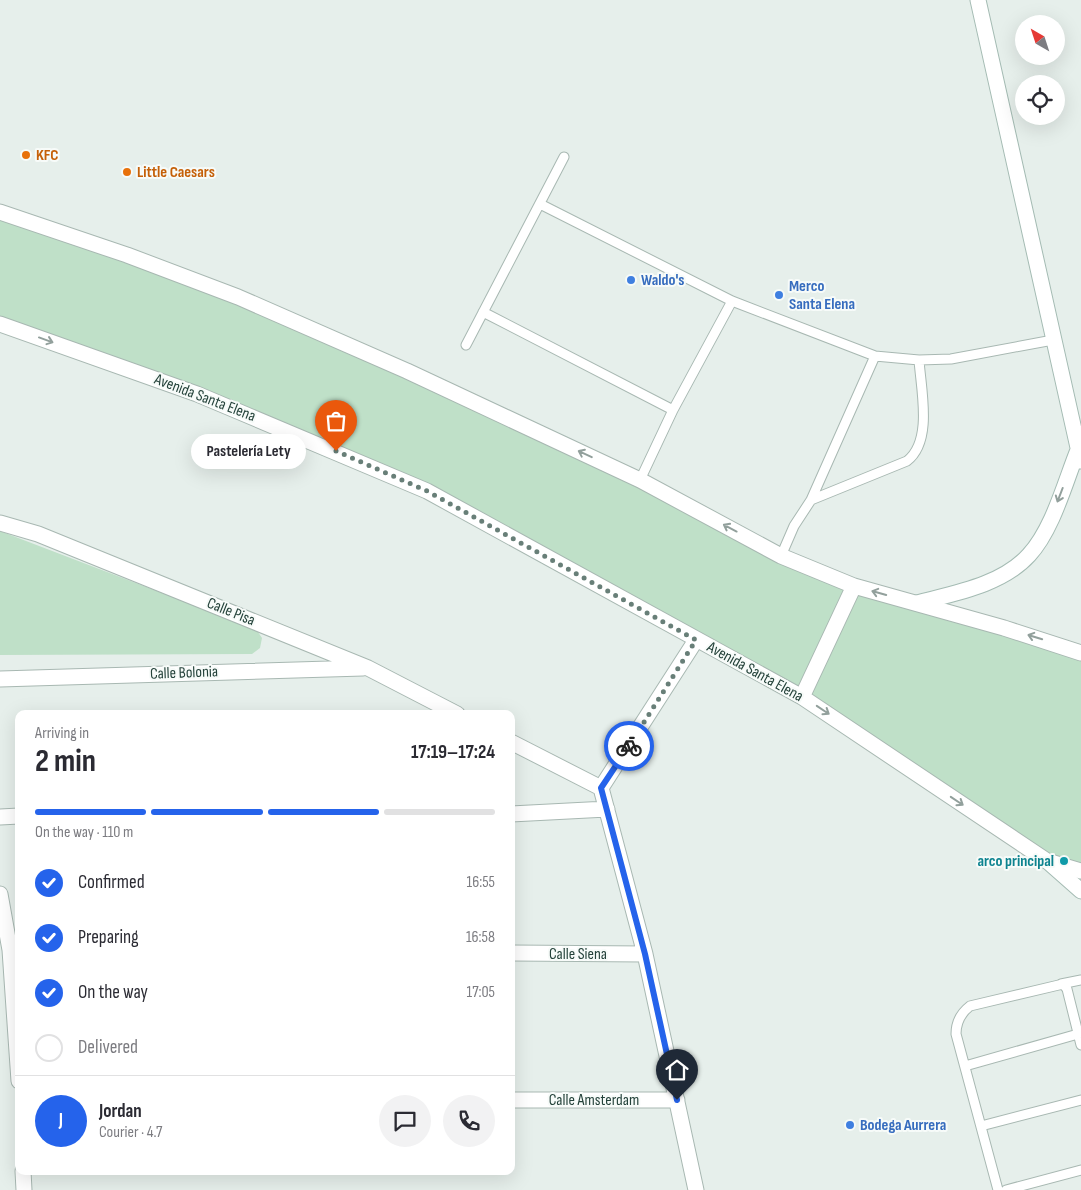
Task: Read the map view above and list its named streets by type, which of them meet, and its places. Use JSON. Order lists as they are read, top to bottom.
{
  "streets": {
    "street": [
      "Avenida Santa Elena",
      "Calle Pisa",
      "Calle Bolonia",
      "Calle Siena",
      "Calle Amsterdam"
    ]
  },
  "crossings": [
    ["Calle Pisa", "Calle Bolonia"]
  ],
  "places": [
    "KFC",
    "Little Caesars",
    "Waldo's",
    "Merco Santa Elena",
    "Pastelería Lety",
    "arco principal",
    "Bodega Aurrera"
  ],
  "north": "top left",
  "page": {
    "bubble": "Pastelería Lety",
    "heading": ["2 min", "Arriving in", "17:19–17:24"],
    "panel": ["Jordan", "Courier · 4.7"],
    "bar": "On the way · 110 m",
    "list": [
      ["Confirmed", "16:55"],
      ["Preparing", "16:58"],
      ["On the way", "17:05"],
      "Delivered"
    ],
    "round": "J"
  }
}
